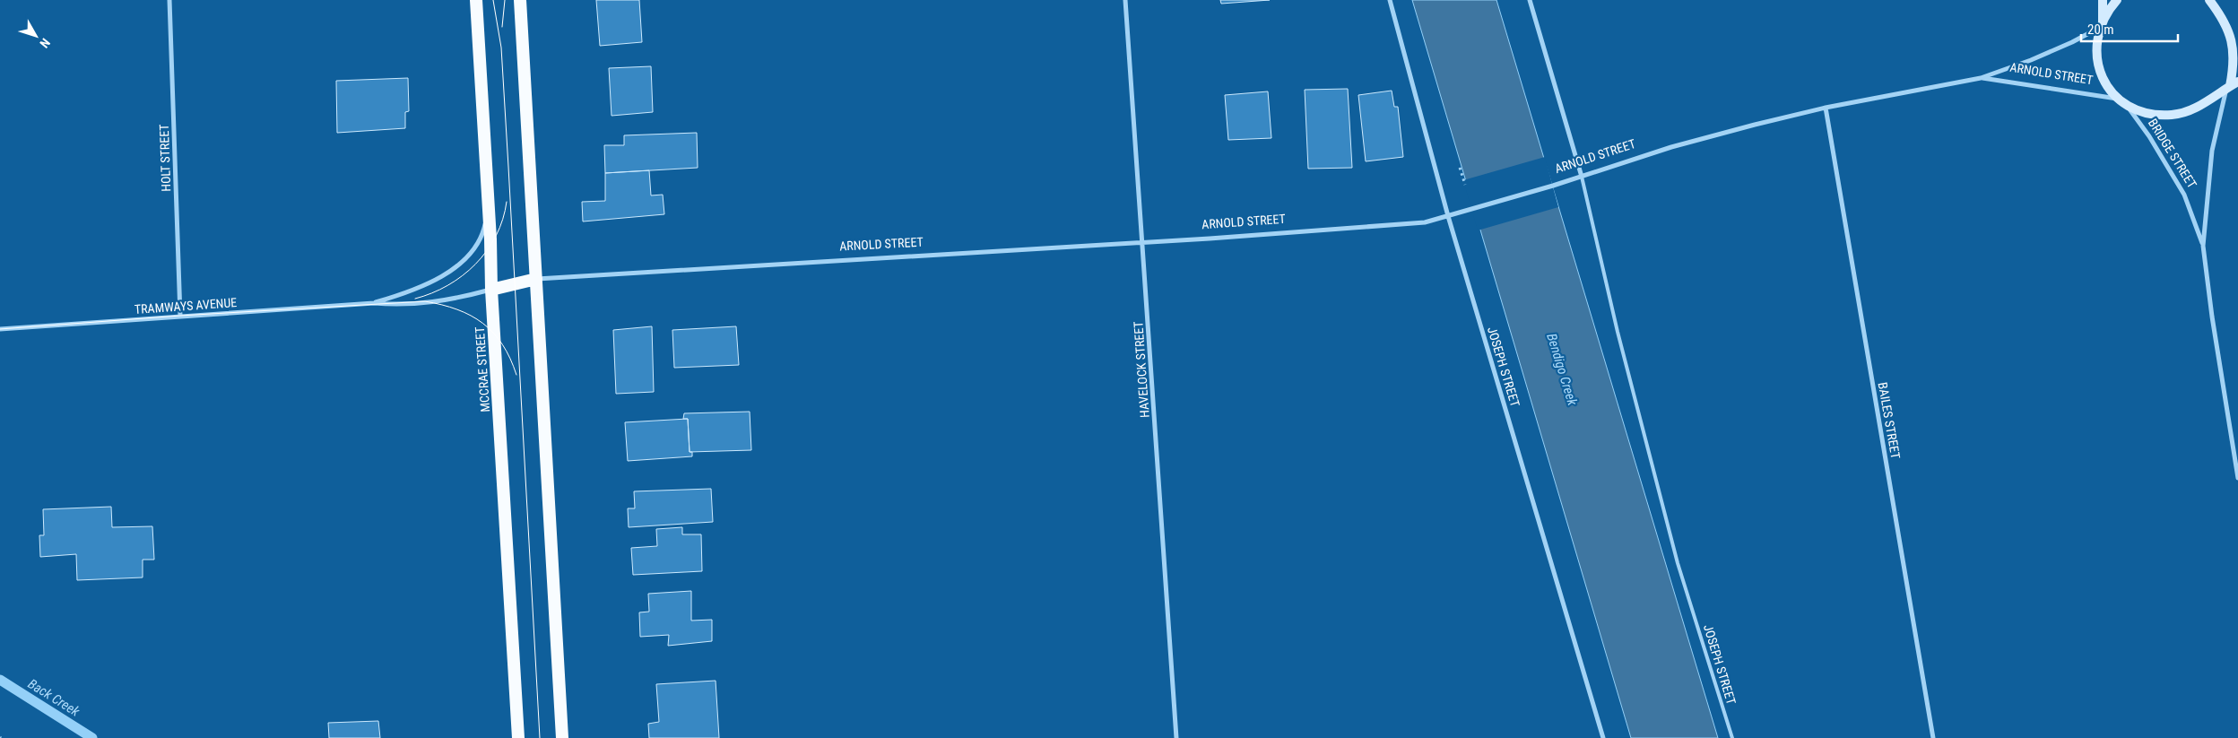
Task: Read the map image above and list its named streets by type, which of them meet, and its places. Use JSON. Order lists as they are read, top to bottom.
{
  "streets": {
    "highway": ["ARNOLD STREET", "MCCRAE STREET"],
    "street": [
      "BRIDGE STREET",
      "HOLT STREET",
      "TRAMWAYS AVENUE",
      "JOSEPH STREET",
      "HAVELOCK STREET",
      "BAILES STREET"
    ]
  },
  "crossings": [
    ["ARNOLD STREET", "BRIDGE STREET"],
    ["ARNOLD STREET", "TRAMWAYS AVENUE"],
    ["ARNOLD STREET", "JOSEPH STREET"],
    ["ARNOLD STREET", "MCCRAE STREET"],
    ["ARNOLD STREET", "HAVELOCK STREET"],
    ["ARNOLD STREET", "BAILES STREET"],
    ["HOLT STREET", "TRAMWAYS AVENUE"],
    ["TRAMWAYS AVENUE", "MCCRAE STREET"]
  ],
  "water": ["Bendigo Creek", "Back Creek"],
  "scale_bar": "20 m",
  "north": "bottom right"
}
